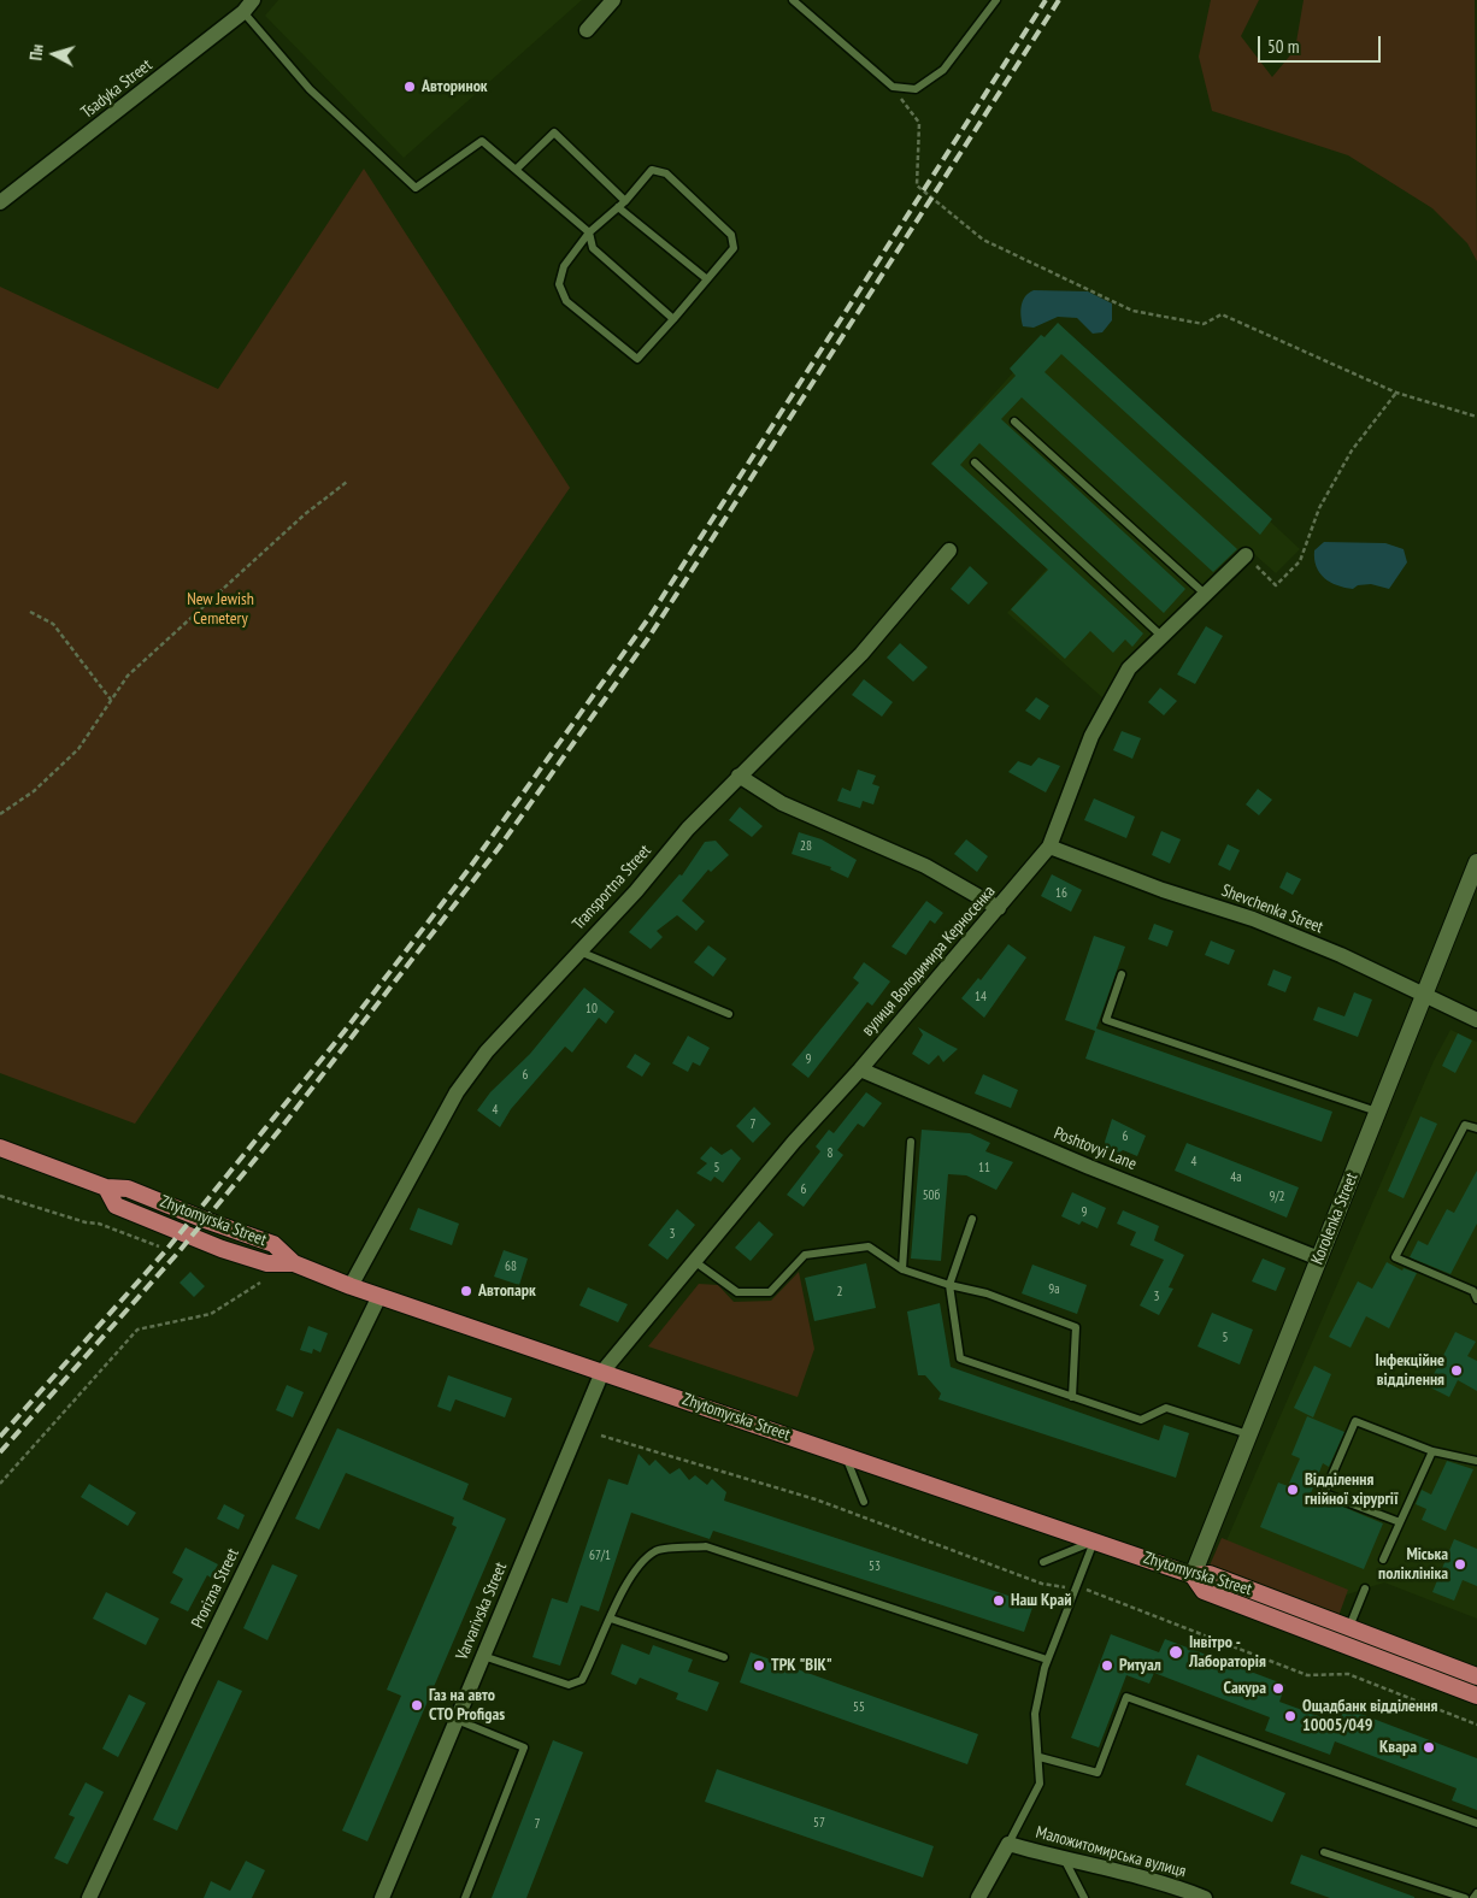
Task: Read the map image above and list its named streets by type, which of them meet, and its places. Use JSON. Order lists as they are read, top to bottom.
{
  "streets": {
    "main road": ["Korolenka Street", "Zhytomyrska Street"],
    "street": [
      "Tsadyka Street",
      "Transportna Street",
      "Shevchenka Street",
      "вулиця Володимира Керносенка",
      "Poshtovyi Lane",
      "Prorizna Street",
      "Varvarivska Street",
      "Маложитомирська вулиця"
    ]
  },
  "crossings": [
    ["Transportna Street", "Zhytomyrska Street"],
    ["Shevchenka Street", "вулиця Володимира Керносенка"],
    ["Shevchenka Street", "Korolenka Street"],
    ["вулиця Володимира Керносенка", "Poshtovyi Lane"],
    ["вулиця Володимира Керносенка", "Zhytomyrska Street"],
    ["вулиця Володимира Керносенка", "Varvarivska Street"],
    ["Poshtovyi Lane", "Korolenka Street"],
    ["Korolenka Street", "Zhytomyrska Street"],
    ["Zhytomyrska Street", "Prorizna Street"],
    ["Zhytomyrska Street", "Varvarivska Street"]
  ],
  "parks": ["New Jewish Cemetery"],
  "places": [
    "Авторинок",
    "Автопарк",
    "Інфекційне відділення",
    "Відділення гнійної хірургії",
    "Міська поліклініка",
    "Наш Край",
    "Інвітро - Лабораторія",
    "ТРК \"ВІК\"",
    "Ритуал",
    "Сакура",
    "Газ на авто СТО Profigas",
    "Ощадбанк відділення 10005/049",
    "Квара"
  ],
  "house_numbers": [
    "28",
    "16",
    "14",
    "10",
    "9",
    "6",
    "4",
    "7",
    "6",
    "8",
    "4",
    "5",
    "11",
    "4а",
    "6",
    "50б",
    "9/2",
    "9",
    "3",
    "68",
    "9а",
    "2",
    "3",
    "5",
    "67/1",
    "53",
    "55",
    "57",
    "7"
  ],
  "scale_bar": "50 m",
  "north": "left"
}
